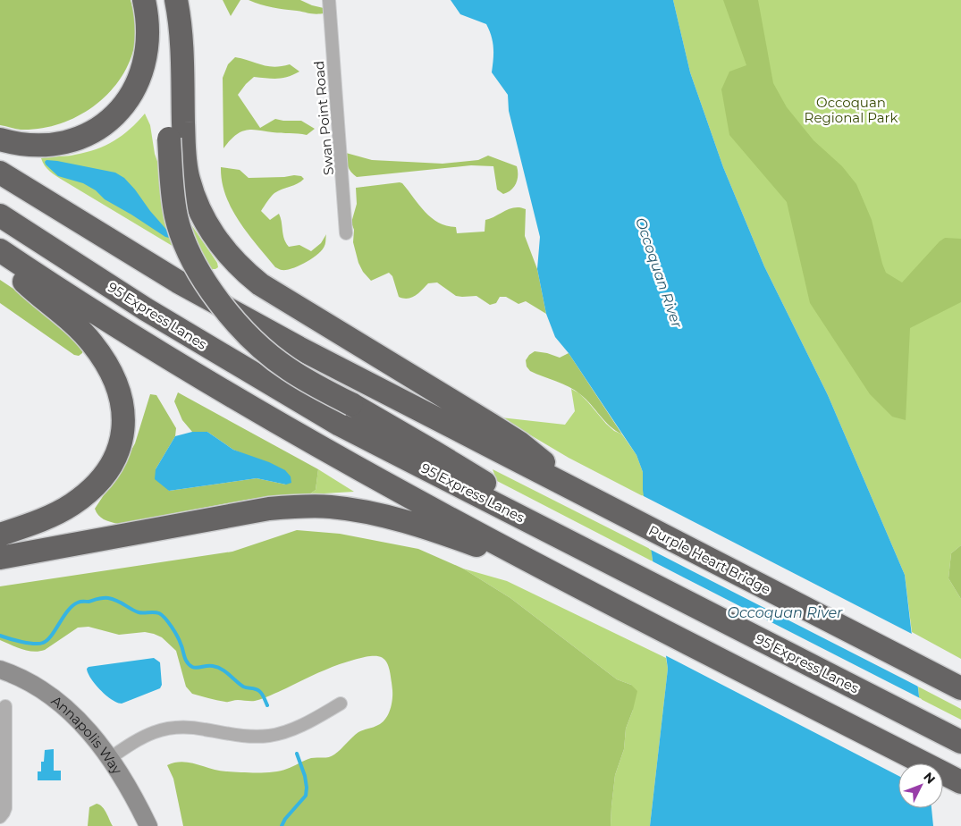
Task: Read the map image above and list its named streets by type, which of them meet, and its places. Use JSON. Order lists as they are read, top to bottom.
{
  "streets": {
    "highway": ["95 Express Lanes", "Purple Heart Bridge"],
    "street": ["Swan Point Road", "Annapolis Way"]
  },
  "water": ["Occoquan River"],
  "parks": ["Occoquan Regional Park"],
  "north": "top right"
}
